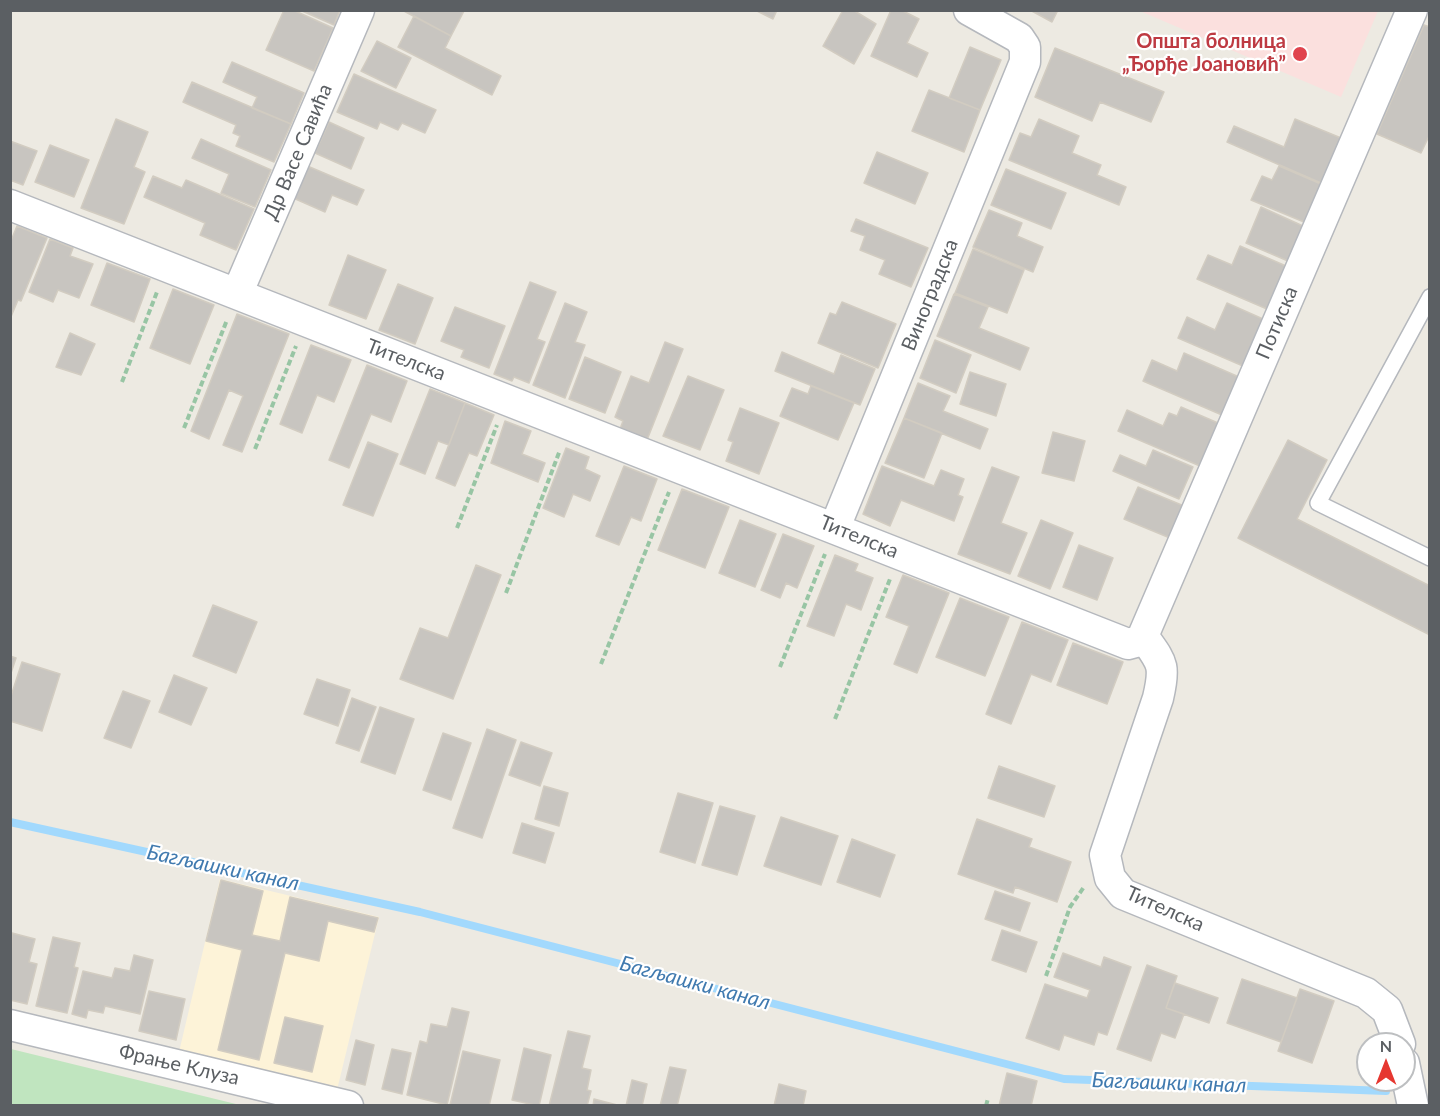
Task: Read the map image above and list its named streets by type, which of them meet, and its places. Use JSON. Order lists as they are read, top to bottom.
{
  "streets": {
    "street": [
      "Др Васе Савића",
      "Виноградска",
      "Потиска",
      "Тителска",
      "Фрање Клуза"
    ]
  },
  "crossings": [
    ["Др Васе Савића", "Тителска"],
    ["Виноградска", "Тителска"],
    ["Потиска", "Тителска"]
  ],
  "water": ["Багљашки канал"],
  "places": ["Општа болница „Ђорђе Јоановић”"],
  "north": "top"
}
